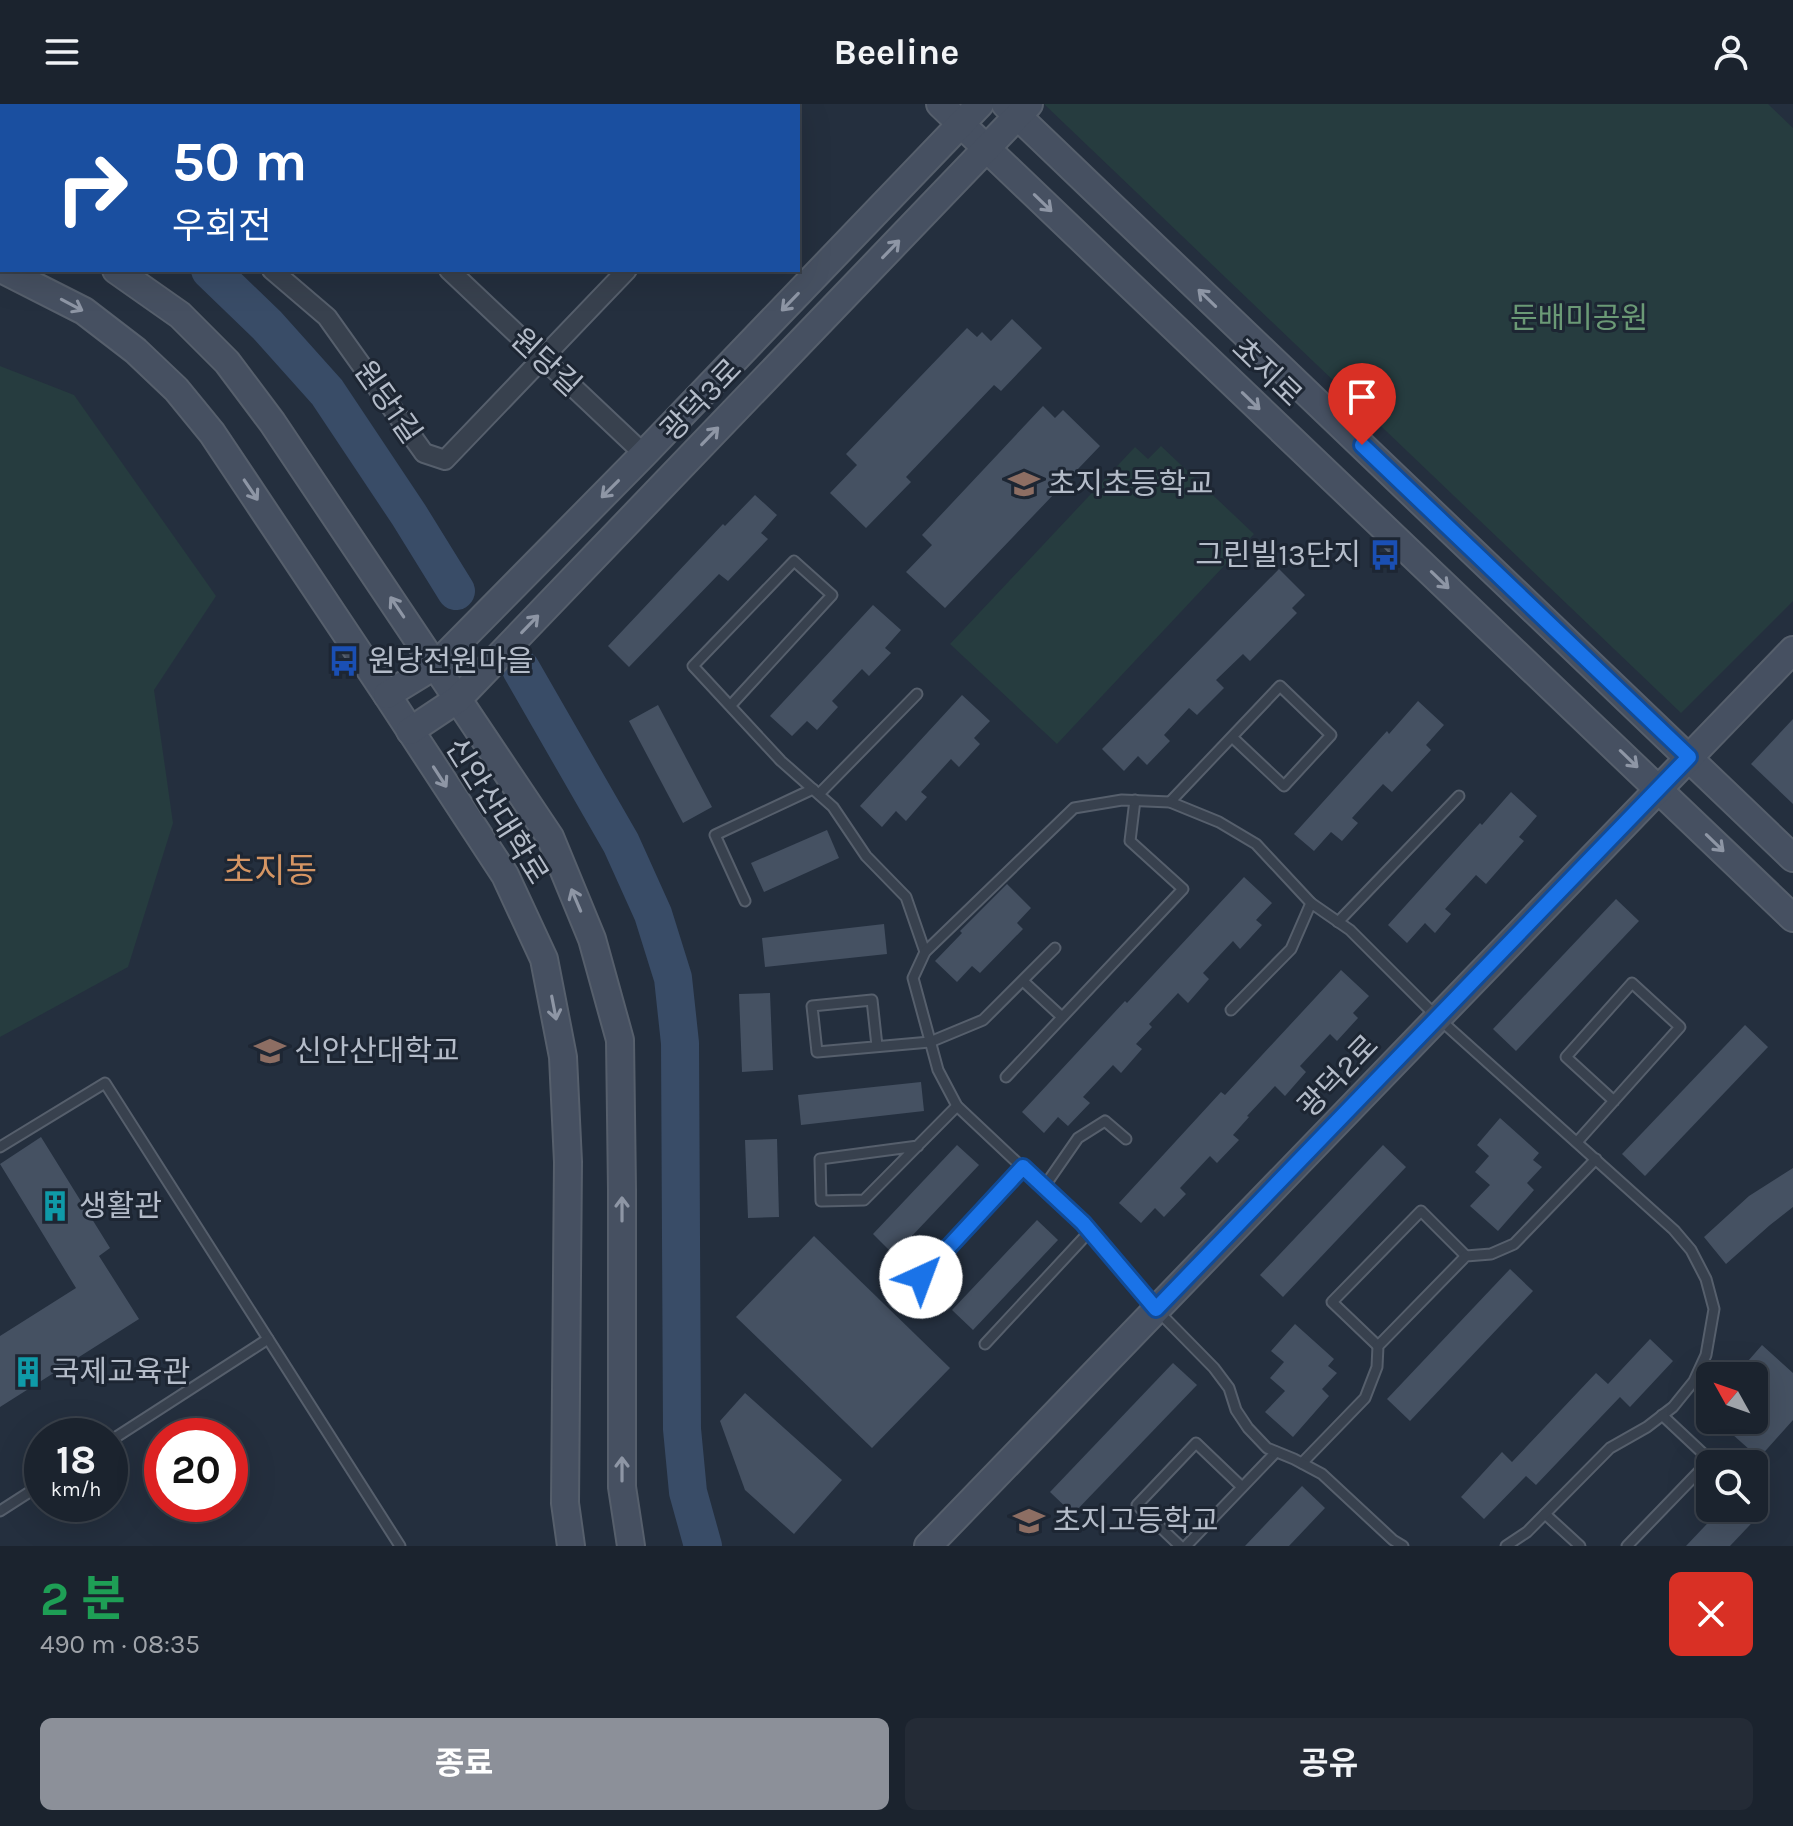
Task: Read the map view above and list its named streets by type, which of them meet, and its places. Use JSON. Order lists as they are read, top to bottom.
{
  "streets": {
    "street": [
      "원당길",
      "초지로",
      "광덕3로",
      "원당1길",
      "신안산대학로",
      "광덕2로"
    ]
  },
  "crossings": [
    ["원당길", "광덕3로"],
    ["원당길", "원당1길"],
    ["초지로", "광덕3로"],
    ["초지로", "광덕2로"],
    ["광덕3로", "신안산대학로"]
  ],
  "districts": ["초지동"],
  "parks": ["둔배미공원"],
  "places": {
    "school or university": ["초지초등학교", "신안산대학교", "초지고등학교"],
    "bus stop": ["그린빌13단지", "원당전원마을"],
    "building": ["생활관", "국제교육관"]
  },
  "north": "top left",
  "page": {
    "header": "Beeline",
    "turn": ["50 m", "우회전"],
    "speed": "18 km/h",
    "limit": "20",
    "heading": ["2 분", "490 m · 08:35"],
    "buttons": ["종료", "공유"]
  }
}
